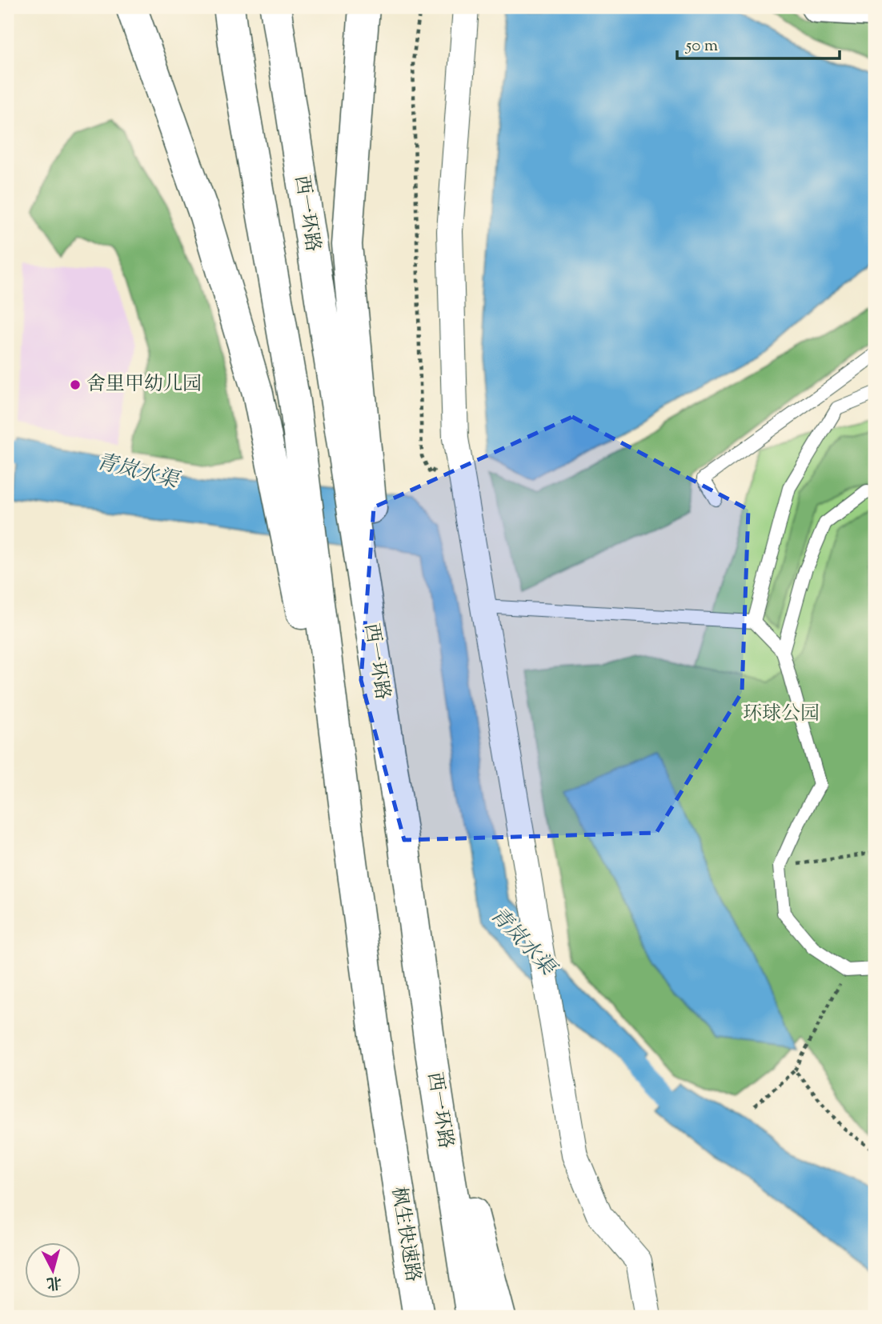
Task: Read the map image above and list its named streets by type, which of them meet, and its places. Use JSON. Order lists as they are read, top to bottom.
{
  "streets": {
    "main road": ["西一环路", "枫生快速路"]
  },
  "water": ["青岚水渠"],
  "parks": ["环球公园"],
  "places": ["舍里甲幼儿园"],
  "scale_bar": "50 m",
  "north": "bottom"
}
